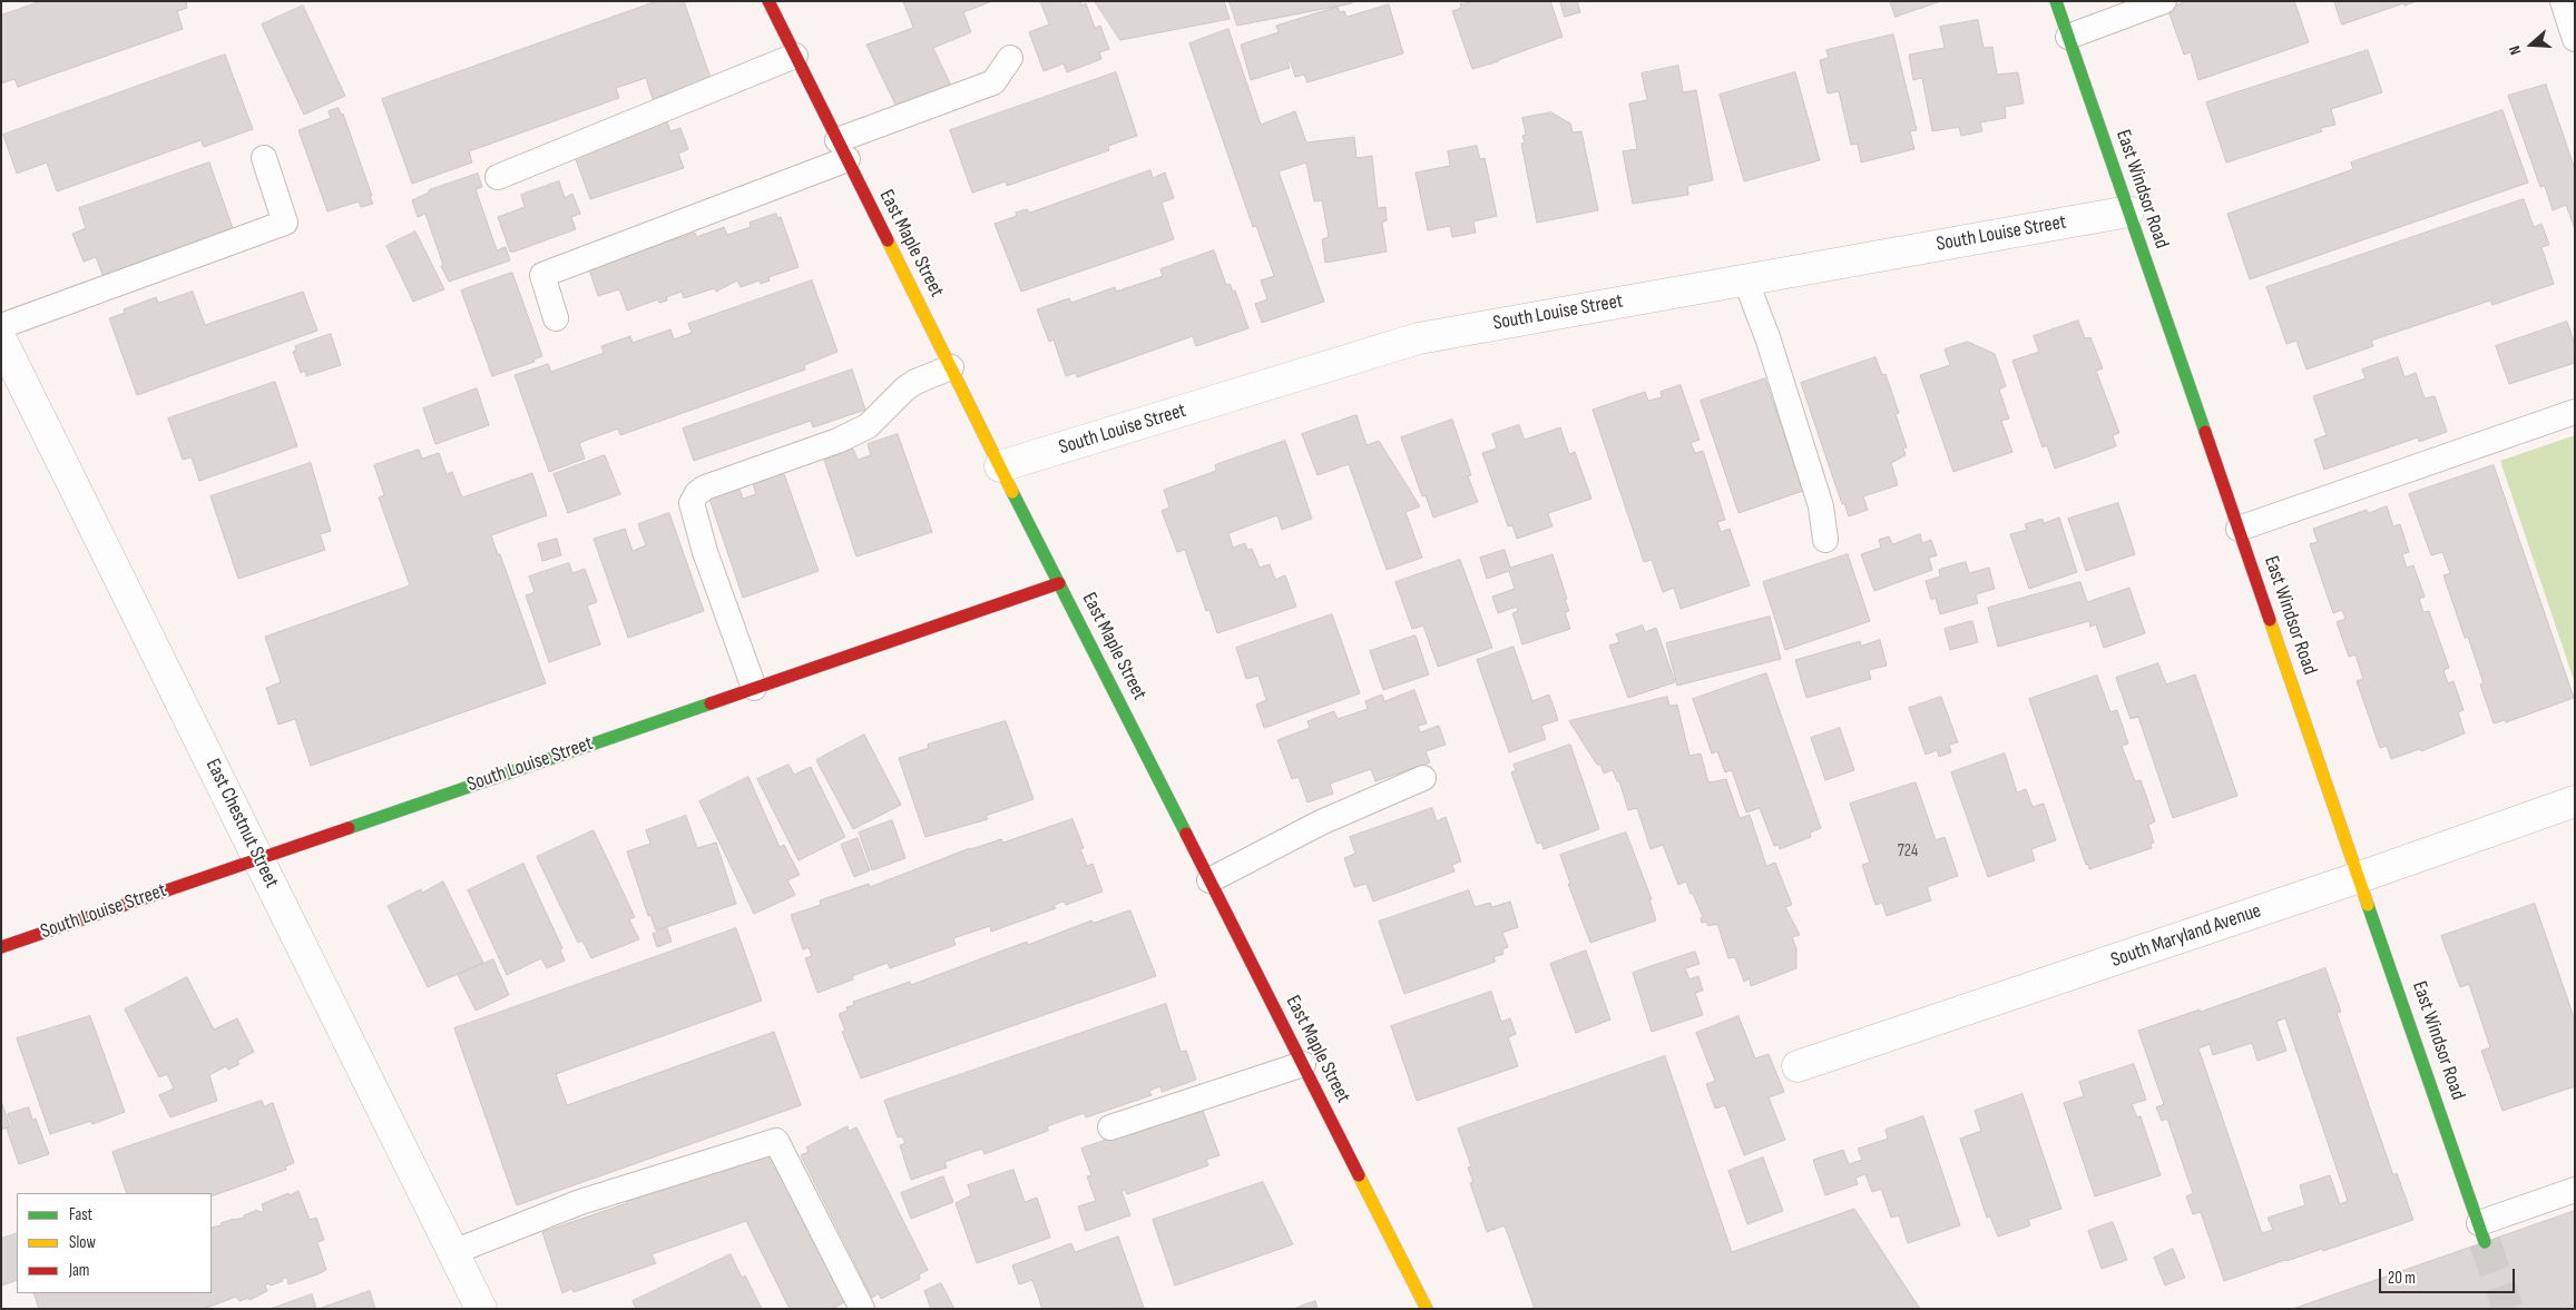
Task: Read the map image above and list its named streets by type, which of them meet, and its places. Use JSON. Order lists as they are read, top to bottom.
{
  "streets": {
    "street": [
      "East Windsor Road",
      "South Louise Street",
      "East Maple Street",
      "East Chestnut Street",
      "South Maryland Avenue"
    ]
  },
  "crossings": [
    ["East Windsor Road", "South Louise Street"],
    ["East Windsor Road", "South Maryland Avenue"],
    ["South Louise Street", "East Maple Street"],
    ["South Louise Street", "East Chestnut Street"]
  ],
  "house_numbers": ["724"],
  "legend": ["Fast", "Slow", "Jam"],
  "scale_bar": "20 m",
  "north": "left"
}
